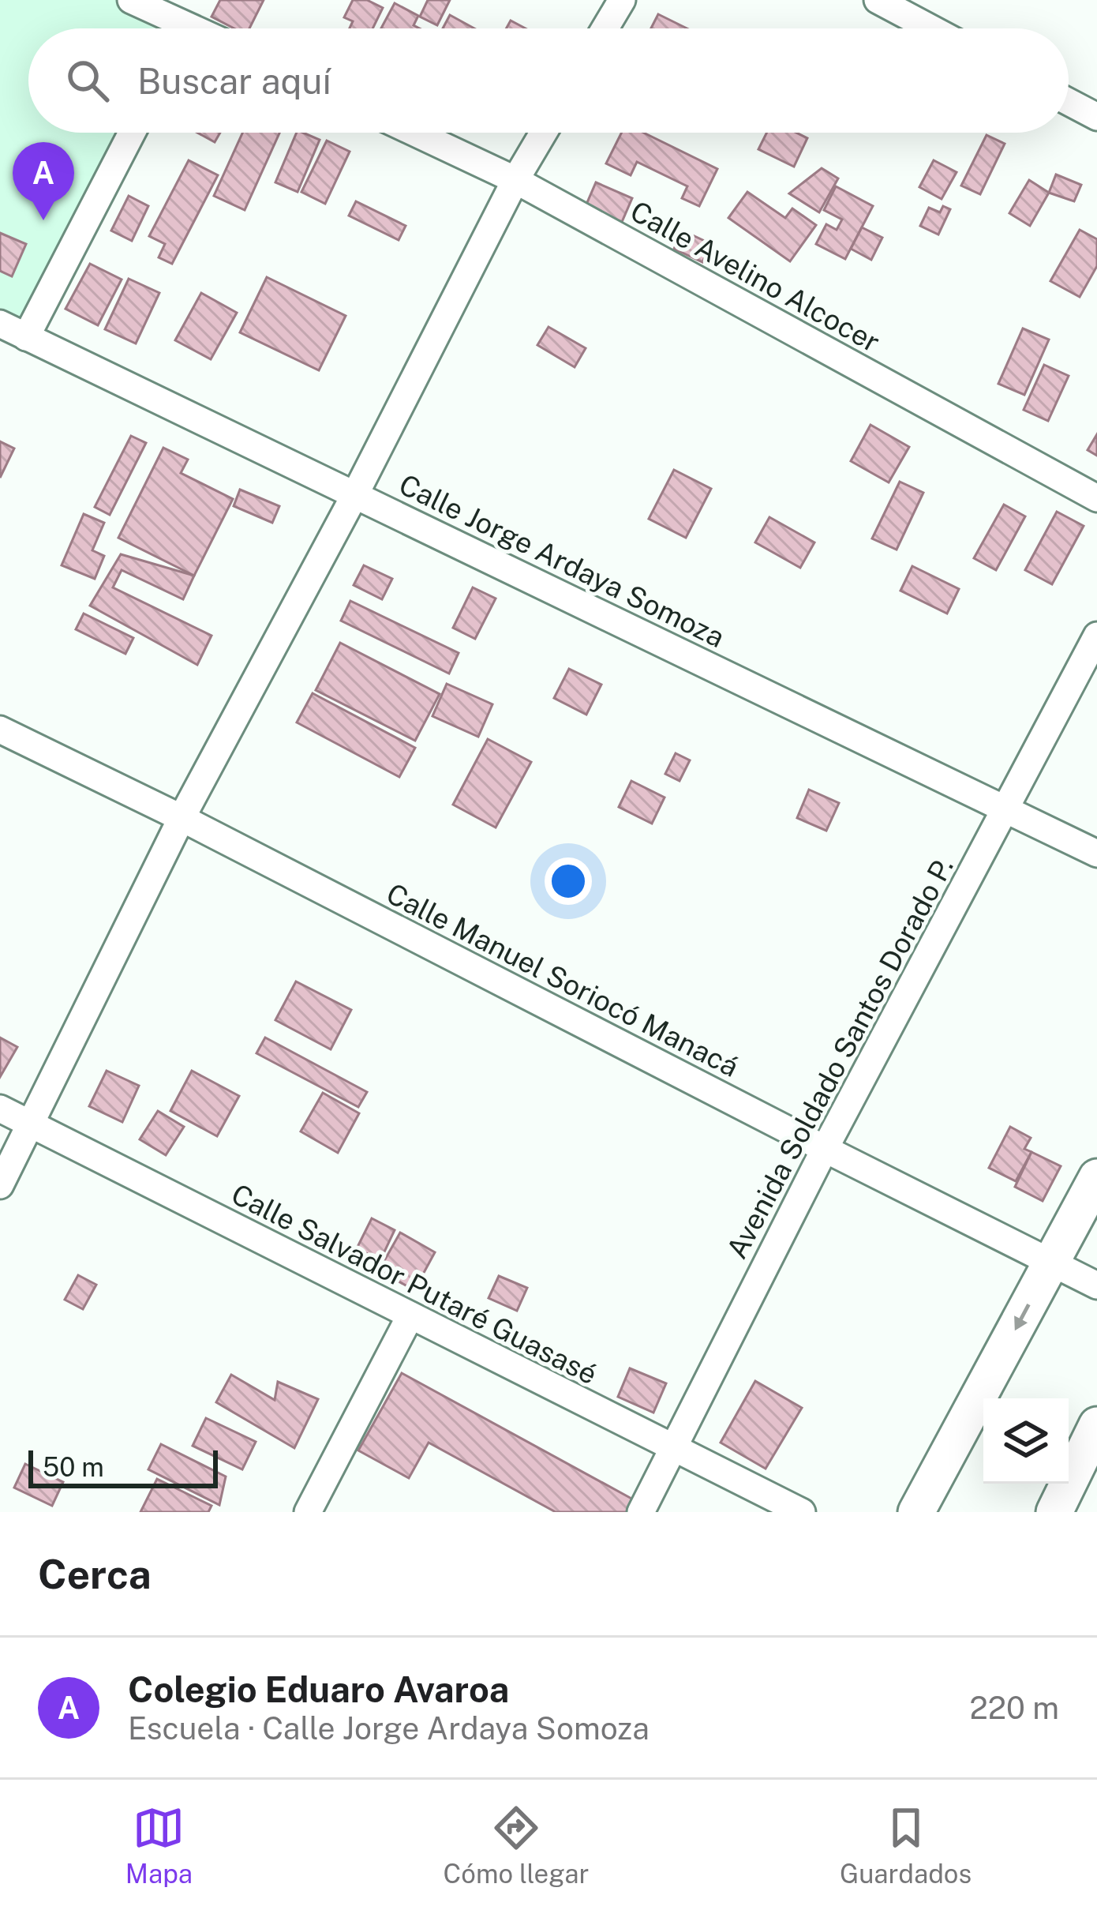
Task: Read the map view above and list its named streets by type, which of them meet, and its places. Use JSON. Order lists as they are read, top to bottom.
{
  "streets": {
    "street": [
      "Calle Avelino Alcocer",
      "Calle Jorge Ardaya Somoza",
      "Calle Manuel Soriocó Manacá",
      "Avenida Soldado Santos Dorado P.",
      "Calle Salvador Putaré Guasasé"
    ]
  },
  "crossings": [
    ["Calle Jorge Ardaya Somoza", "Avenida Soldado Santos Dorado P."],
    ["Calle Manuel Soriocó Manacá", "Avenida Soldado Santos Dorado P."],
    ["Avenida Soldado Santos Dorado P.", "Calle Salvador Putaré Guasasé"]
  ],
  "scale_bar": "50 m",
  "page": {
    "search": "Buscar aquí",
    "pins": "A",
    "scale": "50 m",
    "heading": "Cerca",
    "list": [
      {
        "mark": "A",
        "name": "Colegio Eduaro Avaroa",
        "note": "Escuela · Calle Jorge Ardaya Somoza",
        "value": "220 m"
      }
    ],
    "nav": ["Mapa", "Cómo llegar", "Guardados"]
  }
}
